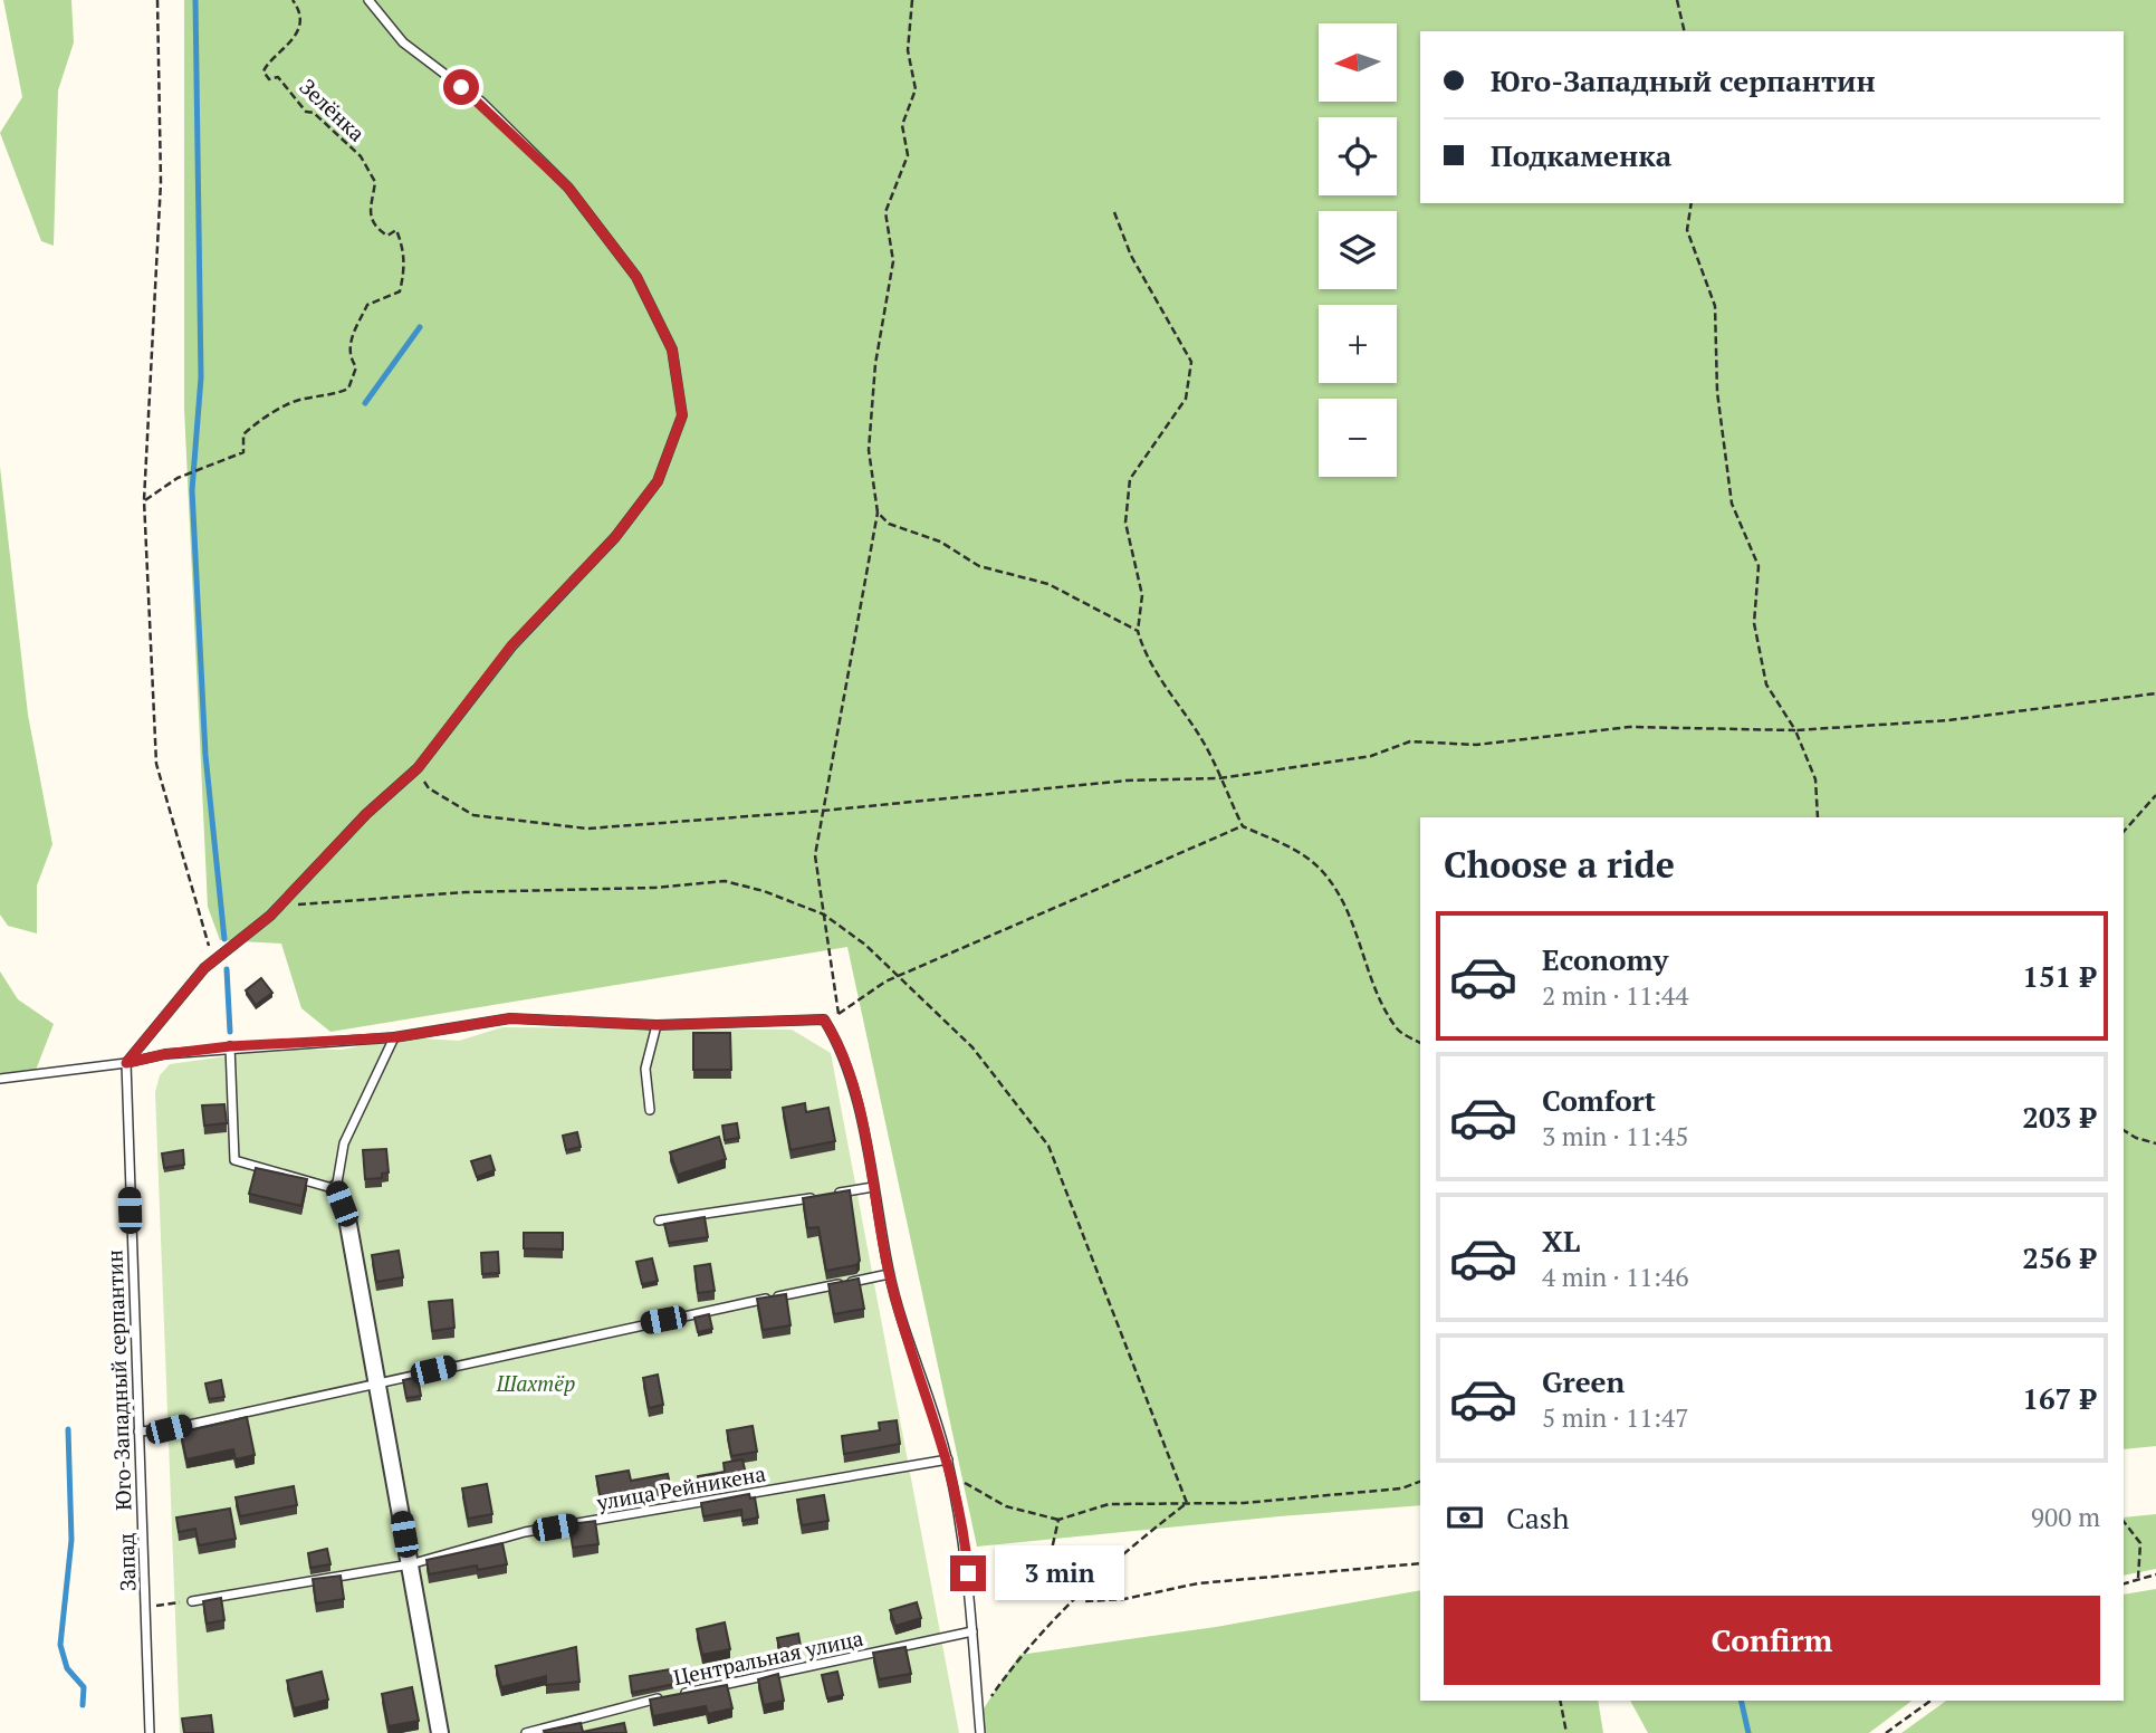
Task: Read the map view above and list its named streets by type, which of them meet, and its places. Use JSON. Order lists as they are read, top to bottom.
{
  "streets": {
    "lane": ["Юго-Западный серпантин", "улица Рейникена", "Центральная улица"],
    "path": ["Зелёнка"]
  },
  "parks": ["Шахтёр"],
  "north": "left",
  "page": {
    "map_buttons": ["+", "−"],
    "banner": ["Юго-Западный серпантин", "Подкаменка"],
    "heading": "Choose a ride",
    "list": [
      {
        "name": "Economy",
        "note": "2 min · 11:44",
        "value": "151 ₽"
      },
      {
        "name": "Comfort",
        "note": "3 min · 11:45",
        "value": "203 ₽"
      },
      {
        "name": "XL",
        "note": "4 min · 11:46",
        "value": "256 ₽"
      },
      {
        "name": "Green",
        "note": "5 min · 11:47",
        "value": "167 ₽"
      }
    ],
    "pay": ["Cash", "900 m"],
    "bubble": "3 min",
    "buttons": "Confirm"
  }
}
